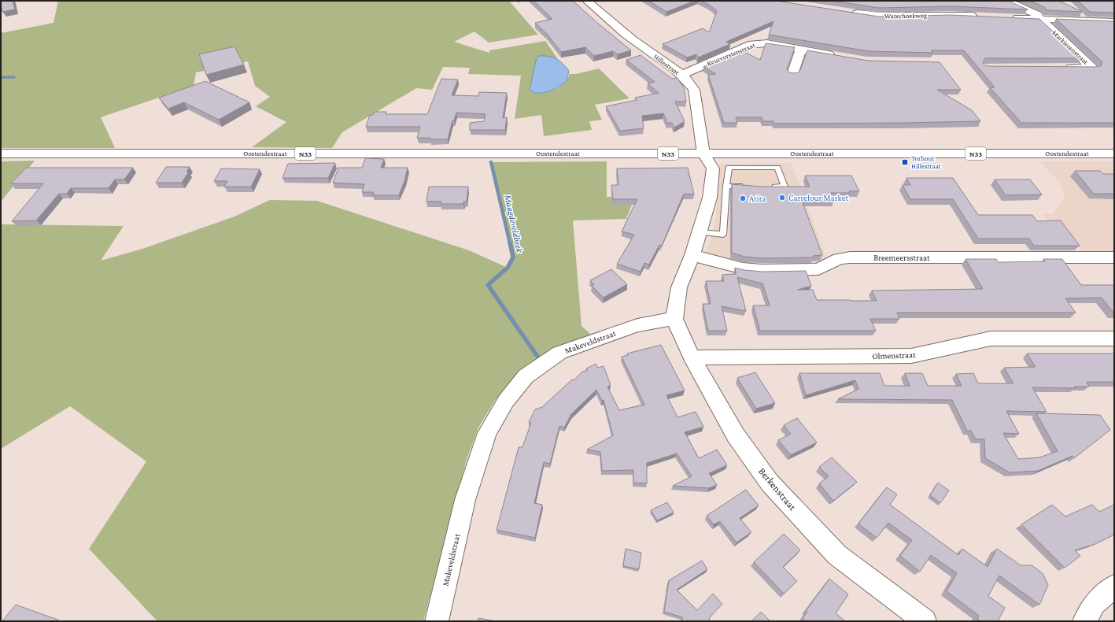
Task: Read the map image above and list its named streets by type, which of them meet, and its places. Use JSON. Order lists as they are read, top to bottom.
{
  "streets": {
    "main road": ["Oostendestraat", "N33"],
    "street": [
      "Waterhoekweg",
      "Markiezenstraat",
      "Keurvorstenstraat",
      "Hillestraat",
      "Breemeersstraat",
      "Makeveldstraat",
      "Olmenstraat",
      "Berkenstraat"
    ]
  },
  "crossings": [
    ["Keurvorstenstraat", "Hillestraat"],
    ["Hillestraat", "Oostendestraat"],
    ["Makeveldstraat", "Berkenstraat"],
    ["Olmenstraat", "Berkenstraat"]
  ],
  "water": ["Maagdeveldbeek"],
  "places": {
    "transit": ["Torhout Hillestraat"],
    "other": ["Carrefour Market", "Atita"]
  }
}
